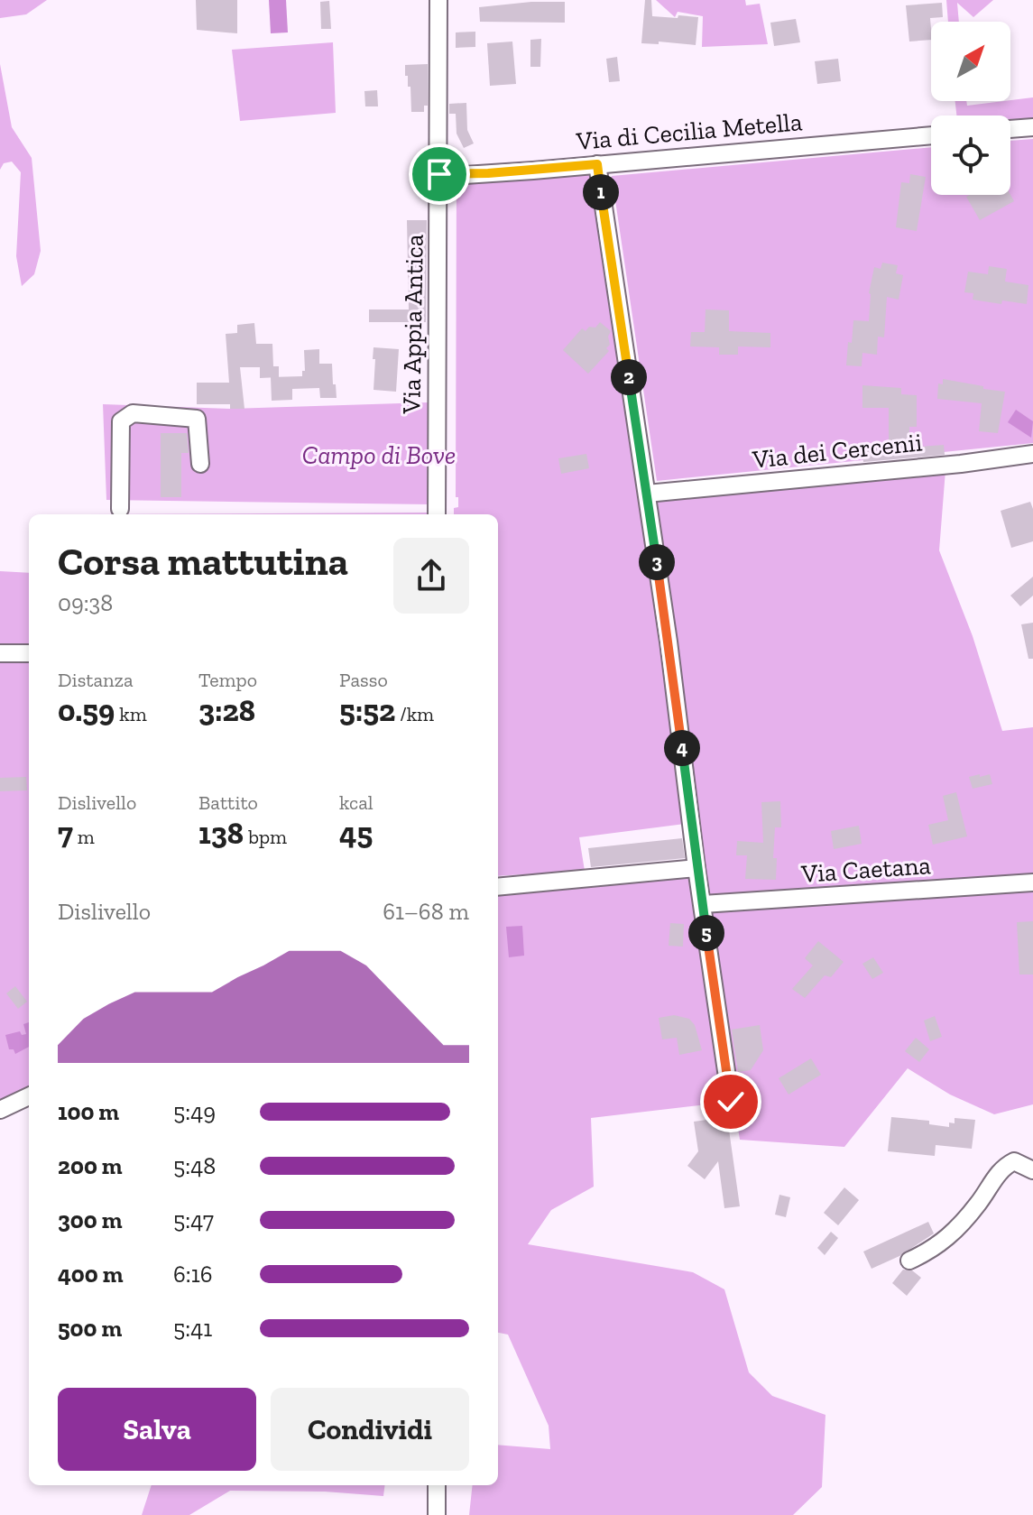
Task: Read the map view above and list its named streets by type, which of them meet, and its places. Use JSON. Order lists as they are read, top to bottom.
{
  "streets": {
    "street": [
      "Via di Cecilia Metella",
      "Via Appia Antica",
      "Via dei Cercenii",
      "Via Caetana"
    ]
  },
  "crossings": [
    ["Via di Cecilia Metella", "Via Appia Antica"]
  ],
  "parks": ["Campo di Bove"],
  "north": "top right",
  "page": {
    "pins": [
      "1",
      "2",
      "3",
      "4",
      "5"
    ],
    "heading": ["Corsa mattutina", "09:38"],
    "stats": [
      ["Distanza", "0.59 km"],
      ["Tempo", "3:28"],
      ["Passo", "5:52 /km"],
      ["Dislivello", "7 m"],
      ["Battito", "138 bpm"],
      ["kcal", "45"]
    ],
    "chart": ["Dislivello", "61–68 m"],
    "list": [
      {
        "name": "100 m",
        "note": "5:49"
      },
      {
        "name": "200 m",
        "note": "5:48"
      },
      {
        "name": "300 m",
        "note": "5:47"
      },
      {
        "name": "400 m",
        "note": "6:16"
      },
      {
        "name": "500 m",
        "note": "5:41"
      }
    ],
    "buttons": ["Salva", "Condividi"]
  }
}
